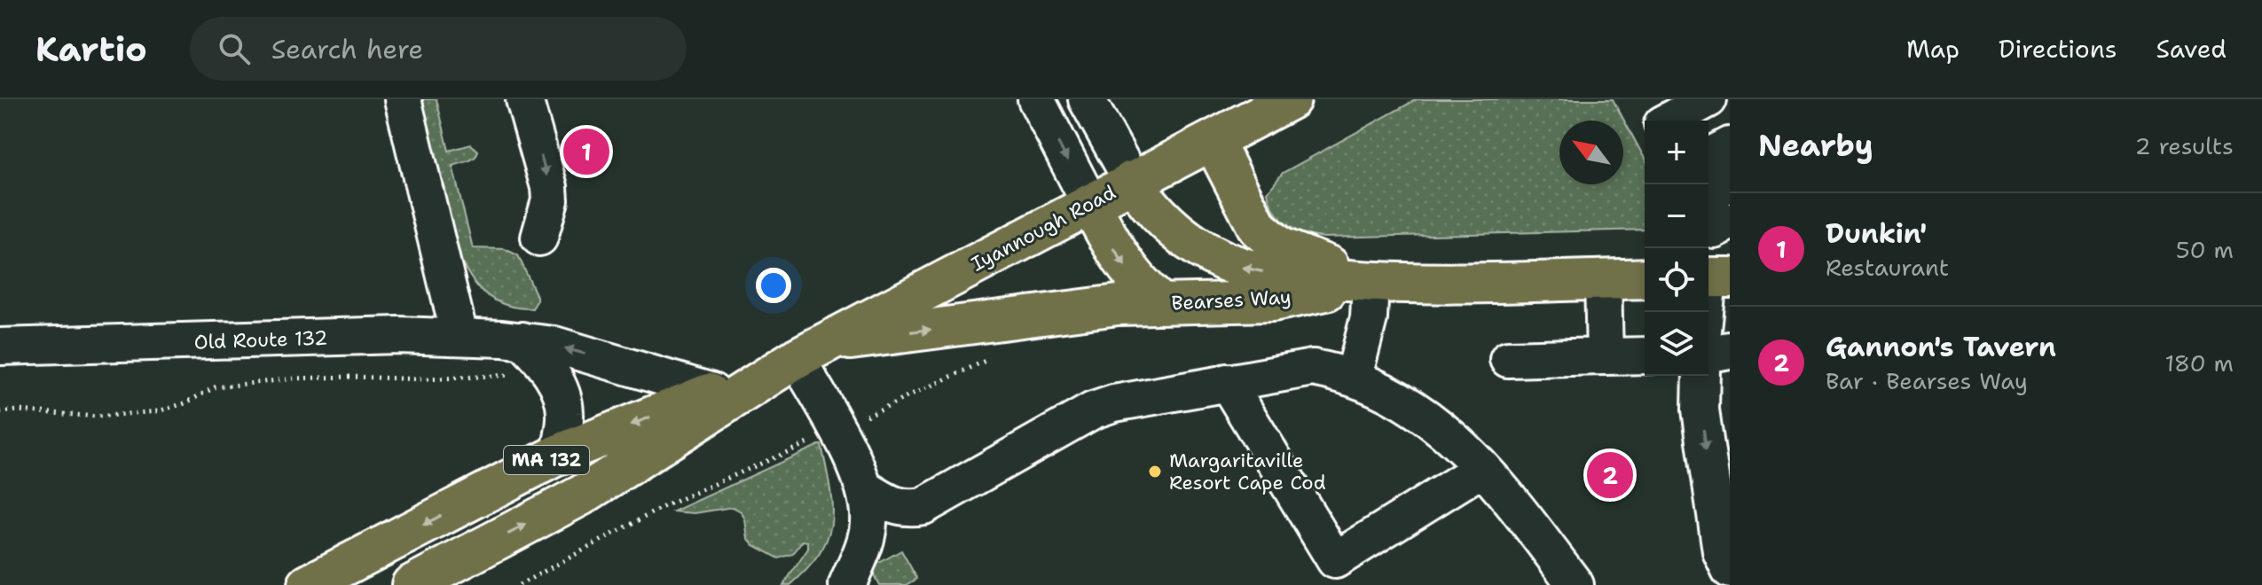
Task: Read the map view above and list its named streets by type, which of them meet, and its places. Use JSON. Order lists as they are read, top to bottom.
{
  "streets": {
    "main road": ["Iyannough Road", "Bearses Way", "MA 132"],
    "street": ["Old Route 132"]
  },
  "crossings": [
    ["Iyannough Road", "Bearses Way"],
    ["Iyannough Road", "Old Route 132"]
  ],
  "places": ["Margaritaville Resort Cape Cod"],
  "north": "top left",
  "page": {
    "header": "Kartio",
    "search": "Search here",
    "nav": ["Map", "Directions", "Saved"],
    "heading": ["Nearby", "2 results"],
    "map_buttons": ["+", "−"],
    "pins": ["1", "2"],
    "list": [
      {
        "mark": "1",
        "name": "Dunkin'",
        "note": "Restaurant",
        "value": "50 m"
      },
      {
        "mark": "2",
        "name": "Gannon's Tavern",
        "note": "Bar · Bearses Way",
        "value": "180 m"
      }
    ]
  }
}
